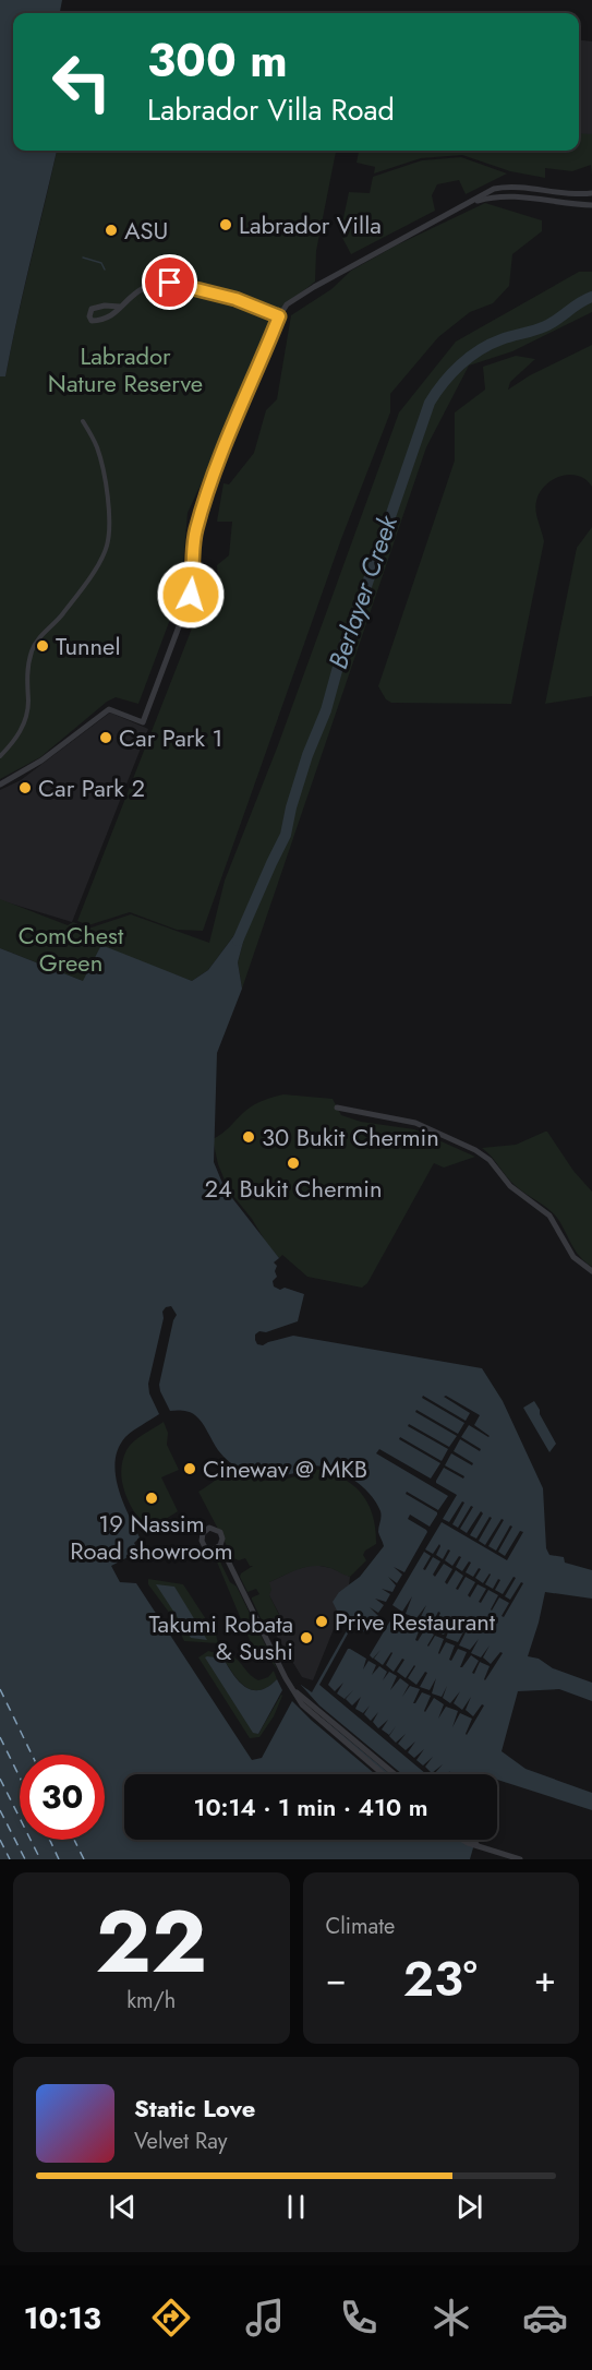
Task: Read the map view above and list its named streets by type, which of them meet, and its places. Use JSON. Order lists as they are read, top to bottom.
{
  "water": ["Berlayer Creek"],
  "parks": ["Labrador Nature Reserve", "ComChest Green"],
  "places": [
    "Labrador Villa",
    "ASU",
    "Tunnel",
    "Car Park 1",
    "Car Park 2",
    "30 Bukit Chermin",
    "24 Bukit Chermin",
    "Cinewav @ MKB",
    "19 Nassim Road showroom",
    "Prive Restaurant",
    "Takumi Robata & Sushi"
  ],
  "page": {
    "turn": ["300 m", "Labrador Villa Road"],
    "limit": "30",
    "trip": "10:14 · 1 min · 410 m",
    "tile": [
      ["22", "km/h"],
      "Climate"
    ],
    "heat": ["−", "23°", "+"],
    "song": ["Static Love", "Velvet Ray"],
    "tabs": "10:13"
  }
}
